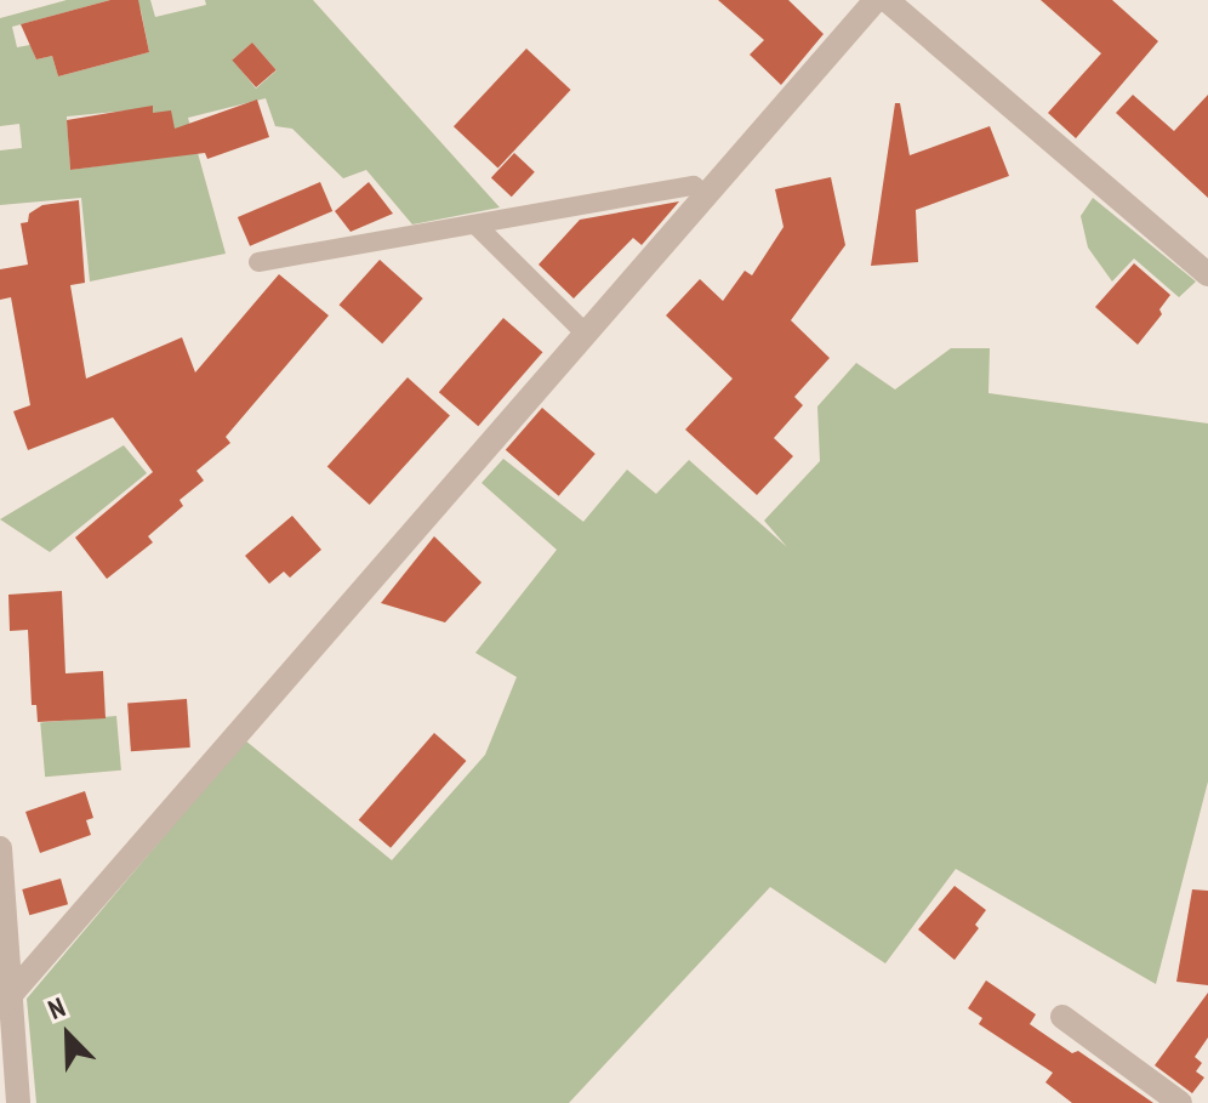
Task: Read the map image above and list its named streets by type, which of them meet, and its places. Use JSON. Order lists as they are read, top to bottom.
{
  "north": "top left"
}
